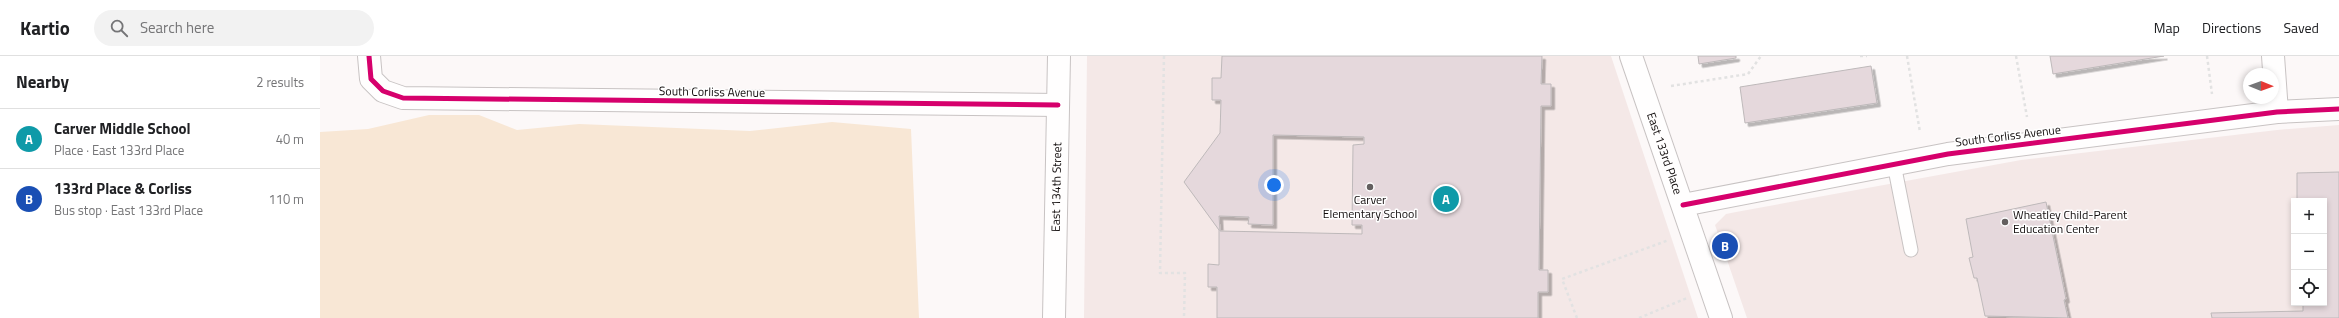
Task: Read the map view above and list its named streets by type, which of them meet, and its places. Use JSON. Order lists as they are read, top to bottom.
{
  "streets": {
    "street": ["South Corliss Avenue", "East 133rd Place", "East 134th Street"]
  },
  "crossings": [
    ["South Corliss Avenue", "East 133rd Place"],
    ["South Corliss Avenue", "East 134th Street"]
  ],
  "places": ["Carver Elementary School", "Wheatley Child-Parent Education Center"],
  "north": "right",
  "page": {
    "header": "Kartio",
    "search": "Search here",
    "nav": ["Map", "Directions", "Saved"],
    "heading": ["Nearby", "2 results"],
    "list": [
      {
        "mark": "A",
        "name": "Carver Middle School",
        "note": "Place · East 133rd Place",
        "value": "40 m"
      },
      {
        "mark": "B",
        "name": "133rd Place & Corliss",
        "note": "Bus stop · East 133rd Place",
        "value": "110 m"
      }
    ],
    "pins": ["A", "B"],
    "map_buttons": ["+", "−"]
  }
}
